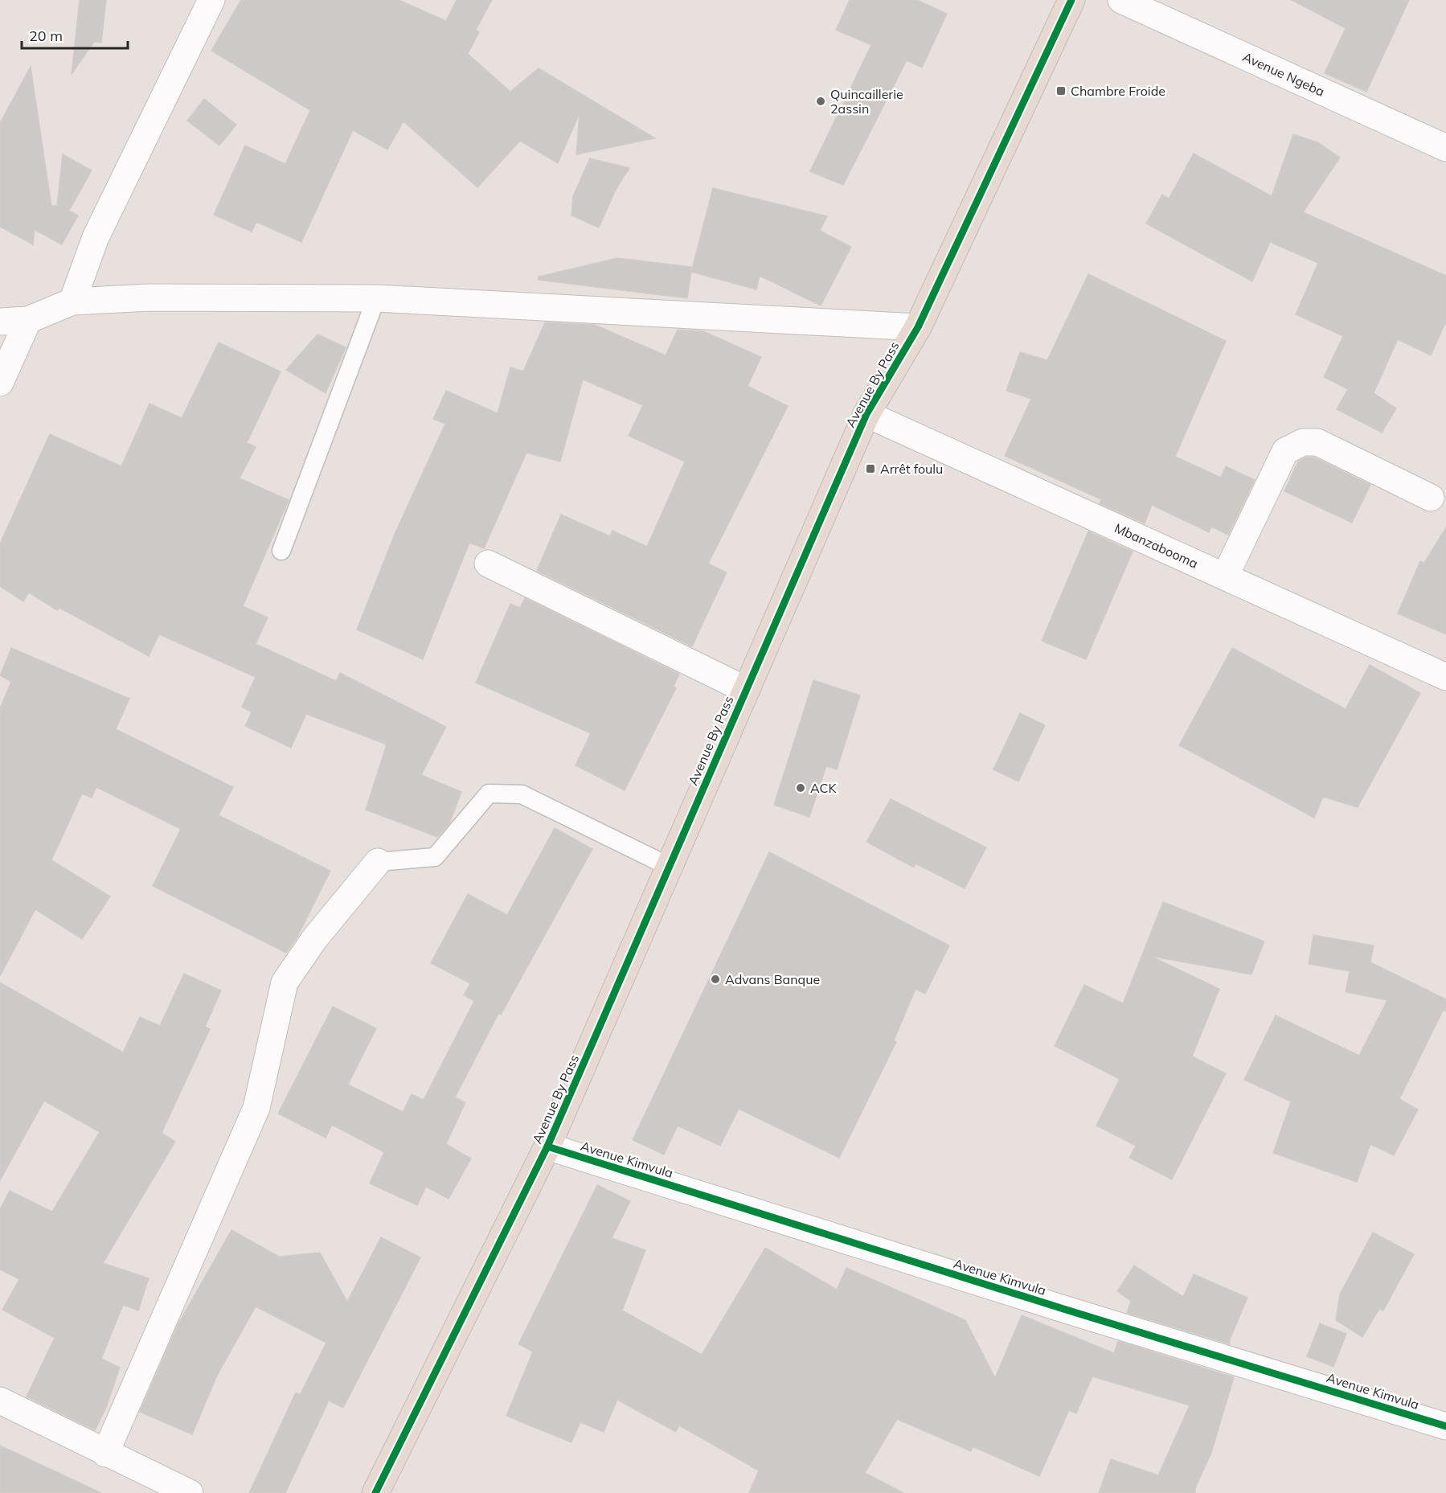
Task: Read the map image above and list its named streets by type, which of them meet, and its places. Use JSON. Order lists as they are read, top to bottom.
{
  "streets": {
    "highway": ["Avenue By Pass"],
    "street": ["Avenue Ngeba", "Mbanzabooma", "Avenue Kimvula"]
  },
  "crossings": [
    ["Avenue By Pass", "Mbanzabooma"],
    ["Avenue By Pass", "Avenue Kimvula"]
  ],
  "places": {
    "transit": ["Chambre Froide", "Arrêt foulu"],
    "other": ["Quincaillerie 2assin", "ACK", "Advans Banque"]
  },
  "scale_bar": "20 m"
}
